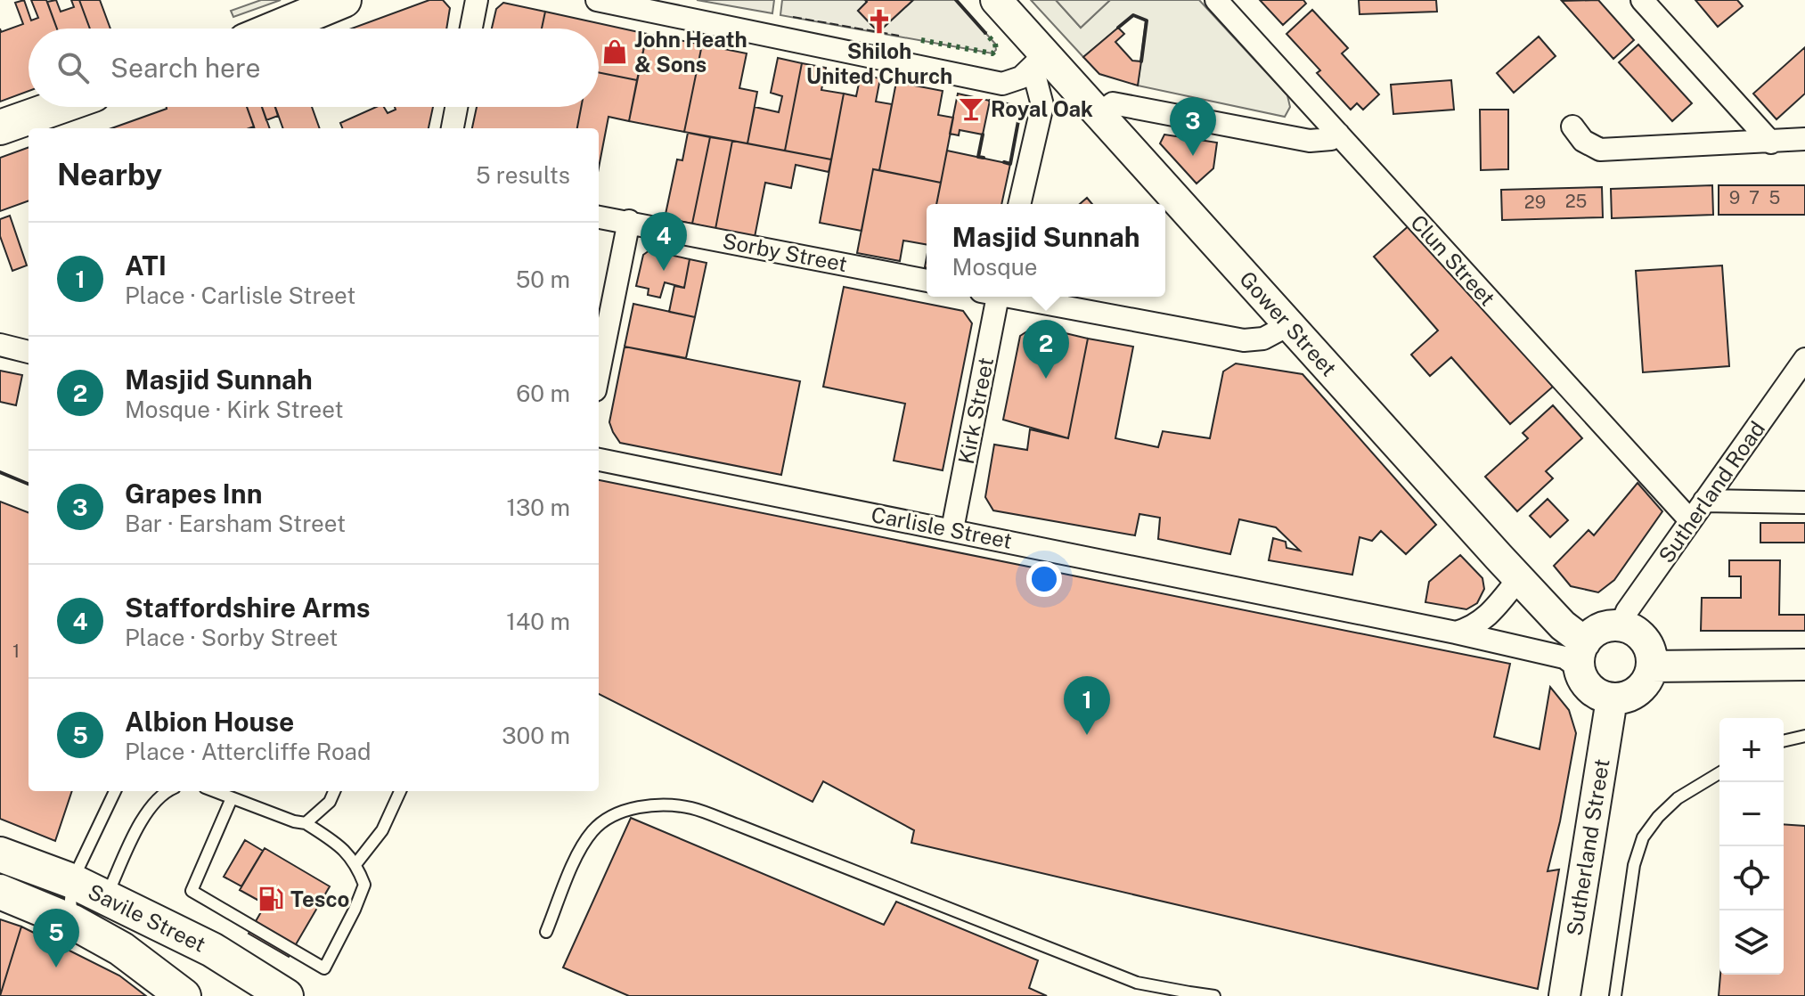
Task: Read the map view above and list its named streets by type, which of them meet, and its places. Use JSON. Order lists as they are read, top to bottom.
{
  "streets": {
    "main road": ["Gower Street", "Sutherland Street", "Savile Street"],
    "street": [
      "Sorby Street",
      "Clun Street",
      "Kirk Street",
      "Sutherland Road",
      "Carlisle Street"
    ]
  },
  "crossings": [
    ["Clun Street", "Sutherland Road"],
    ["Gower Street", "Sutherland Road"],
    ["Gower Street", "Carlisle Street"],
    ["Gower Street", "Sutherland Street"],
    ["Kirk Street", "Carlisle Street"],
    ["Sutherland Road", "Carlisle Street"],
    ["Sutherland Road", "Sutherland Street"],
    ["Carlisle Street", "Sutherland Street"]
  ],
  "places": {
    "church": ["Shiloh United Church"],
    "shop": ["John Heath & Sons"],
    "bar": ["Royal Oak"],
    "fuel station": ["Tesco"]
  },
  "house_numbers": [
    "9",
    "7",
    "5",
    "25",
    "29",
    "1"
  ],
  "page": {
    "search": "Search here",
    "pins": [
      "3",
      "4",
      "2",
      "1",
      "5"
    ],
    "heading": ["Nearby", "5 results"],
    "popup": ["Masjid Sunnah", "Mosque"],
    "list": [
      {
        "mark": "1",
        "name": "ATI",
        "note": "Place · Carlisle Street",
        "value": "50 m"
      },
      {
        "mark": "2",
        "name": "Masjid Sunnah",
        "note": "Mosque · Kirk Street",
        "value": "60 m"
      },
      {
        "mark": "3",
        "name": "Grapes Inn",
        "note": "Bar · Earsham Street",
        "value": "130 m"
      },
      {
        "mark": "4",
        "name": "Staffordshire Arms",
        "note": "Place · Sorby Street",
        "value": "140 m"
      },
      {
        "mark": "5",
        "name": "Albion House",
        "note": "Place · Attercliffe Road",
        "value": "300 m"
      }
    ],
    "map_buttons": ["+", "−"]
  }
}
